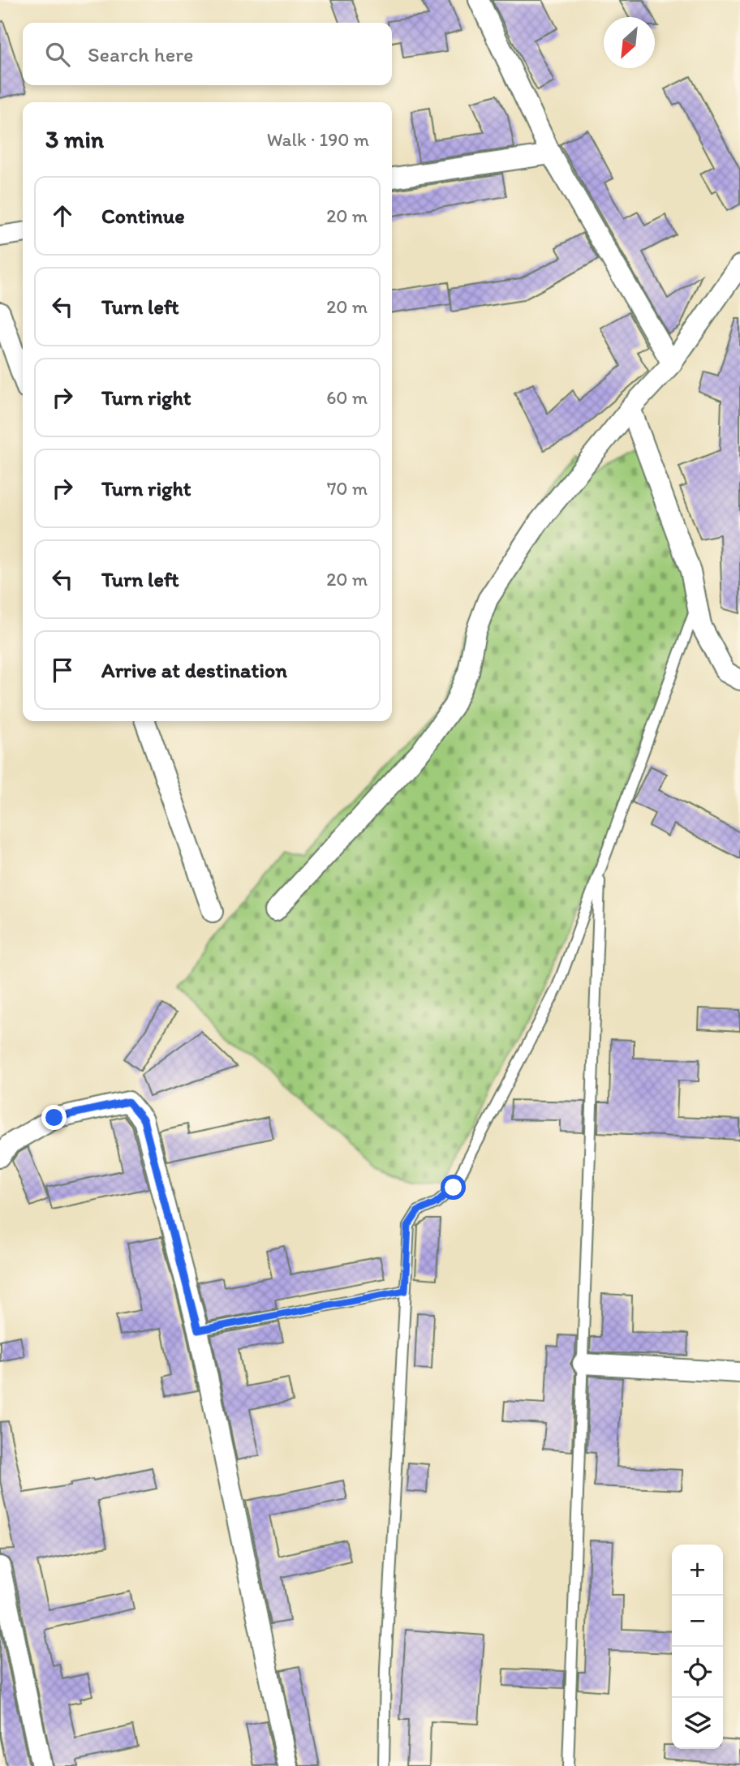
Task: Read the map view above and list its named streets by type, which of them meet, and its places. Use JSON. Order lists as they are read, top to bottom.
{
  "north": "bottom left",
  "page": {
    "search": "Search here",
    "heading": ["3 min", "Walk · 190 m"],
    "list": [
      ["Continue", "20 m"],
      ["Turn left", "20 m"],
      ["Turn right", "60 m"],
      ["Turn right", "70 m"],
      ["Turn left", "20 m"],
      "Arrive at destination"
    ],
    "map_buttons": ["+", "−"]
  }
}
